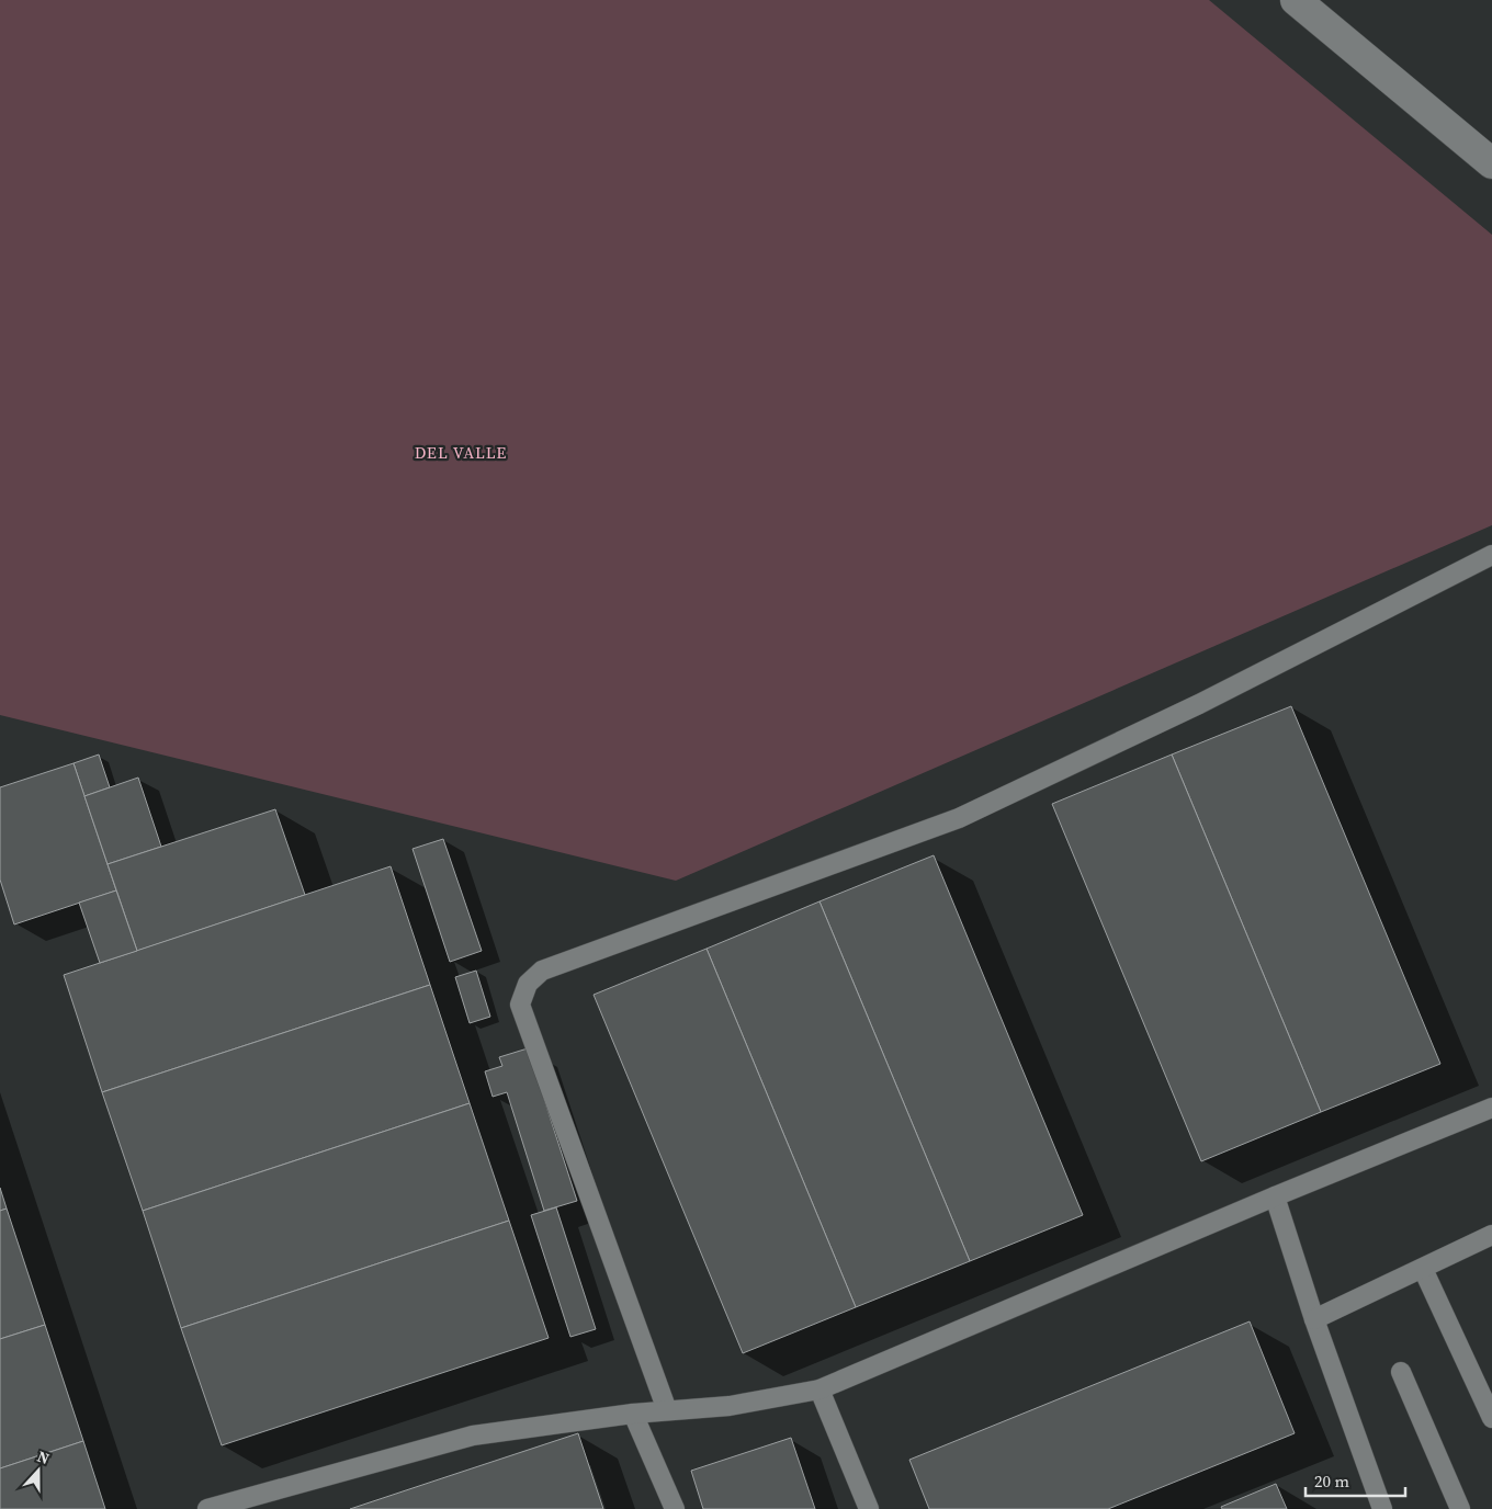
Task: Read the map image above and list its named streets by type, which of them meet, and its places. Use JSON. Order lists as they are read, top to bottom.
{
  "districts": ["DEL VALLE"],
  "scale_bar": "20 m",
  "north": "top"
}
